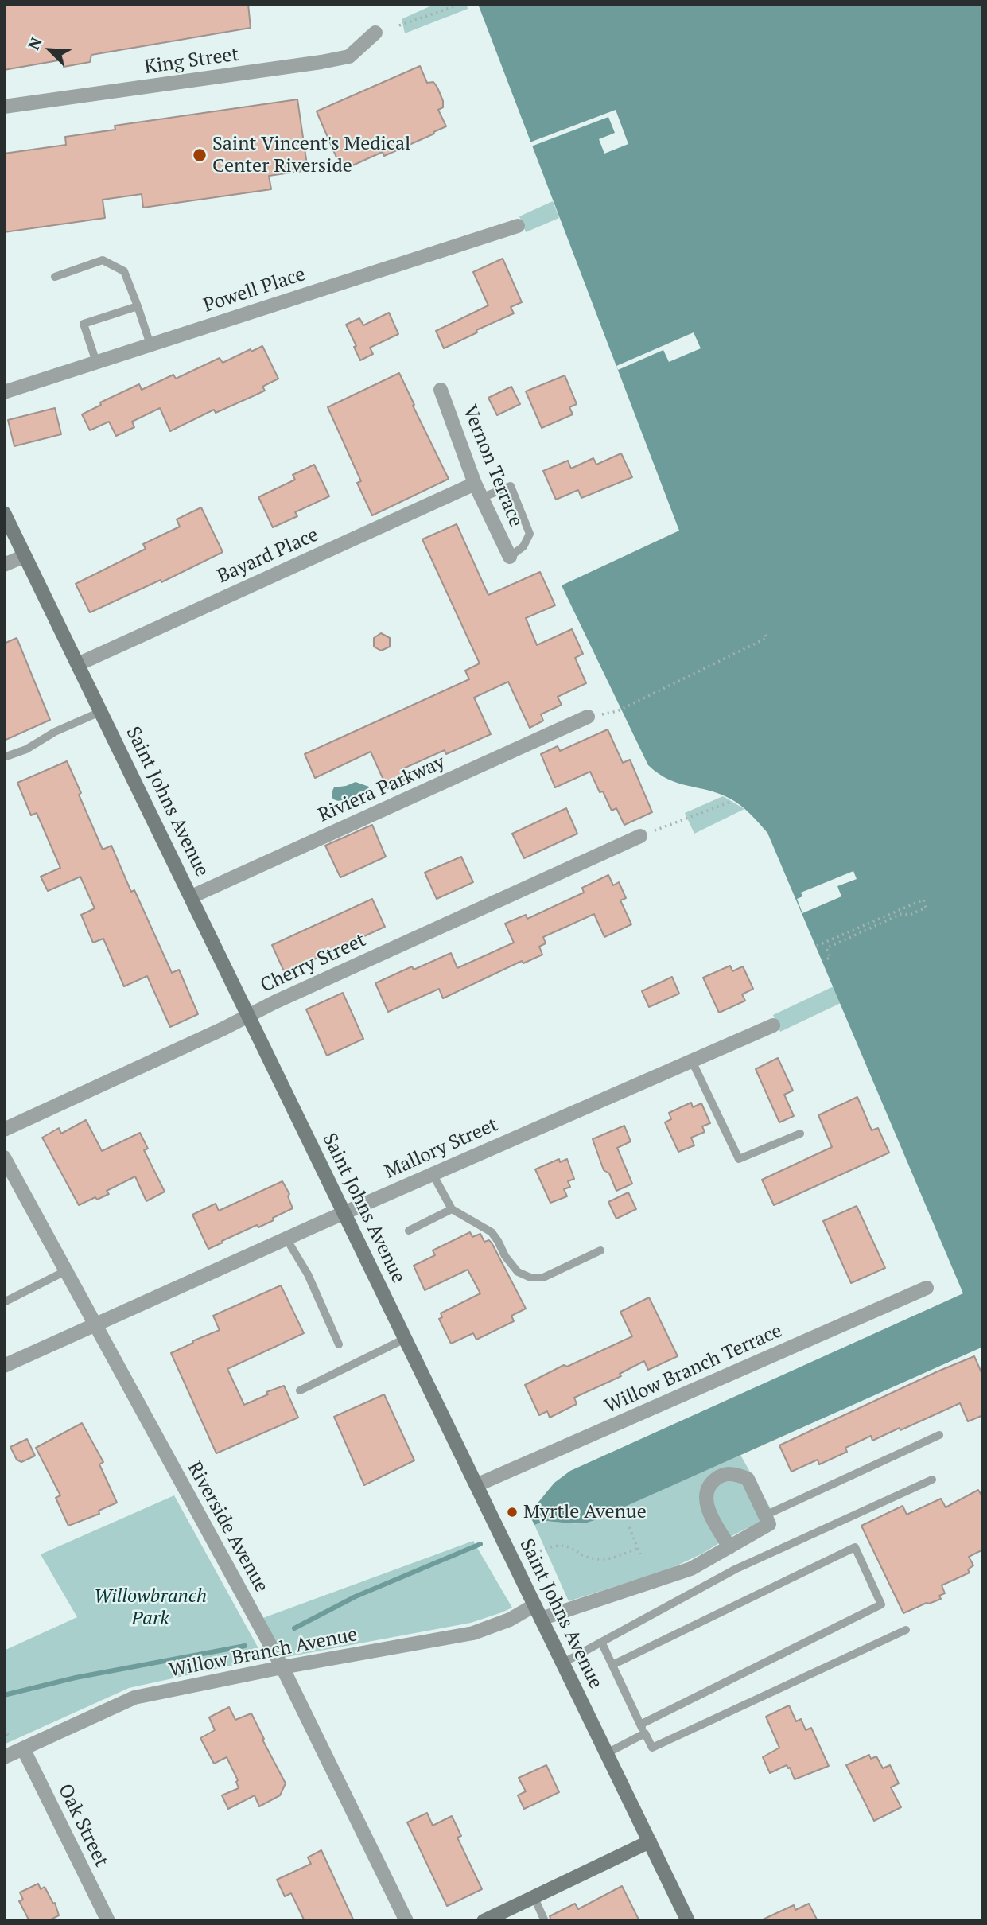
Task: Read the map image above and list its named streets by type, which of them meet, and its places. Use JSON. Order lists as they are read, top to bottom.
{
  "streets": {
    "main road": ["Saint Johns Avenue"],
    "street": [
      "King Street",
      "Powell Place",
      "Vernon Terrace",
      "Bayard Place",
      "Riviera Parkway",
      "Cherry Street",
      "Mallory Street",
      "Willow Branch Terrace",
      "Riverside Avenue",
      "Willow Branch Avenue",
      "Oak Street"
    ]
  },
  "crossings": [
    ["Vernon Terrace", "Bayard Place"],
    ["Bayard Place", "Saint Johns Avenue"],
    ["Riviera Parkway", "Saint Johns Avenue"],
    ["Saint Johns Avenue", "Cherry Street"],
    ["Saint Johns Avenue", "Mallory Street"],
    ["Saint Johns Avenue", "Willow Branch Terrace"],
    ["Saint Johns Avenue", "Willow Branch Avenue"],
    ["Mallory Street", "Riverside Avenue"],
    ["Riverside Avenue", "Willow Branch Avenue"],
    ["Willow Branch Avenue", "Oak Street"]
  ],
  "parks": ["Willowbranch Park"],
  "places": ["Saint Vincent's Medical Center Riverside", "Myrtle Avenue"],
  "north": "top left"
}
